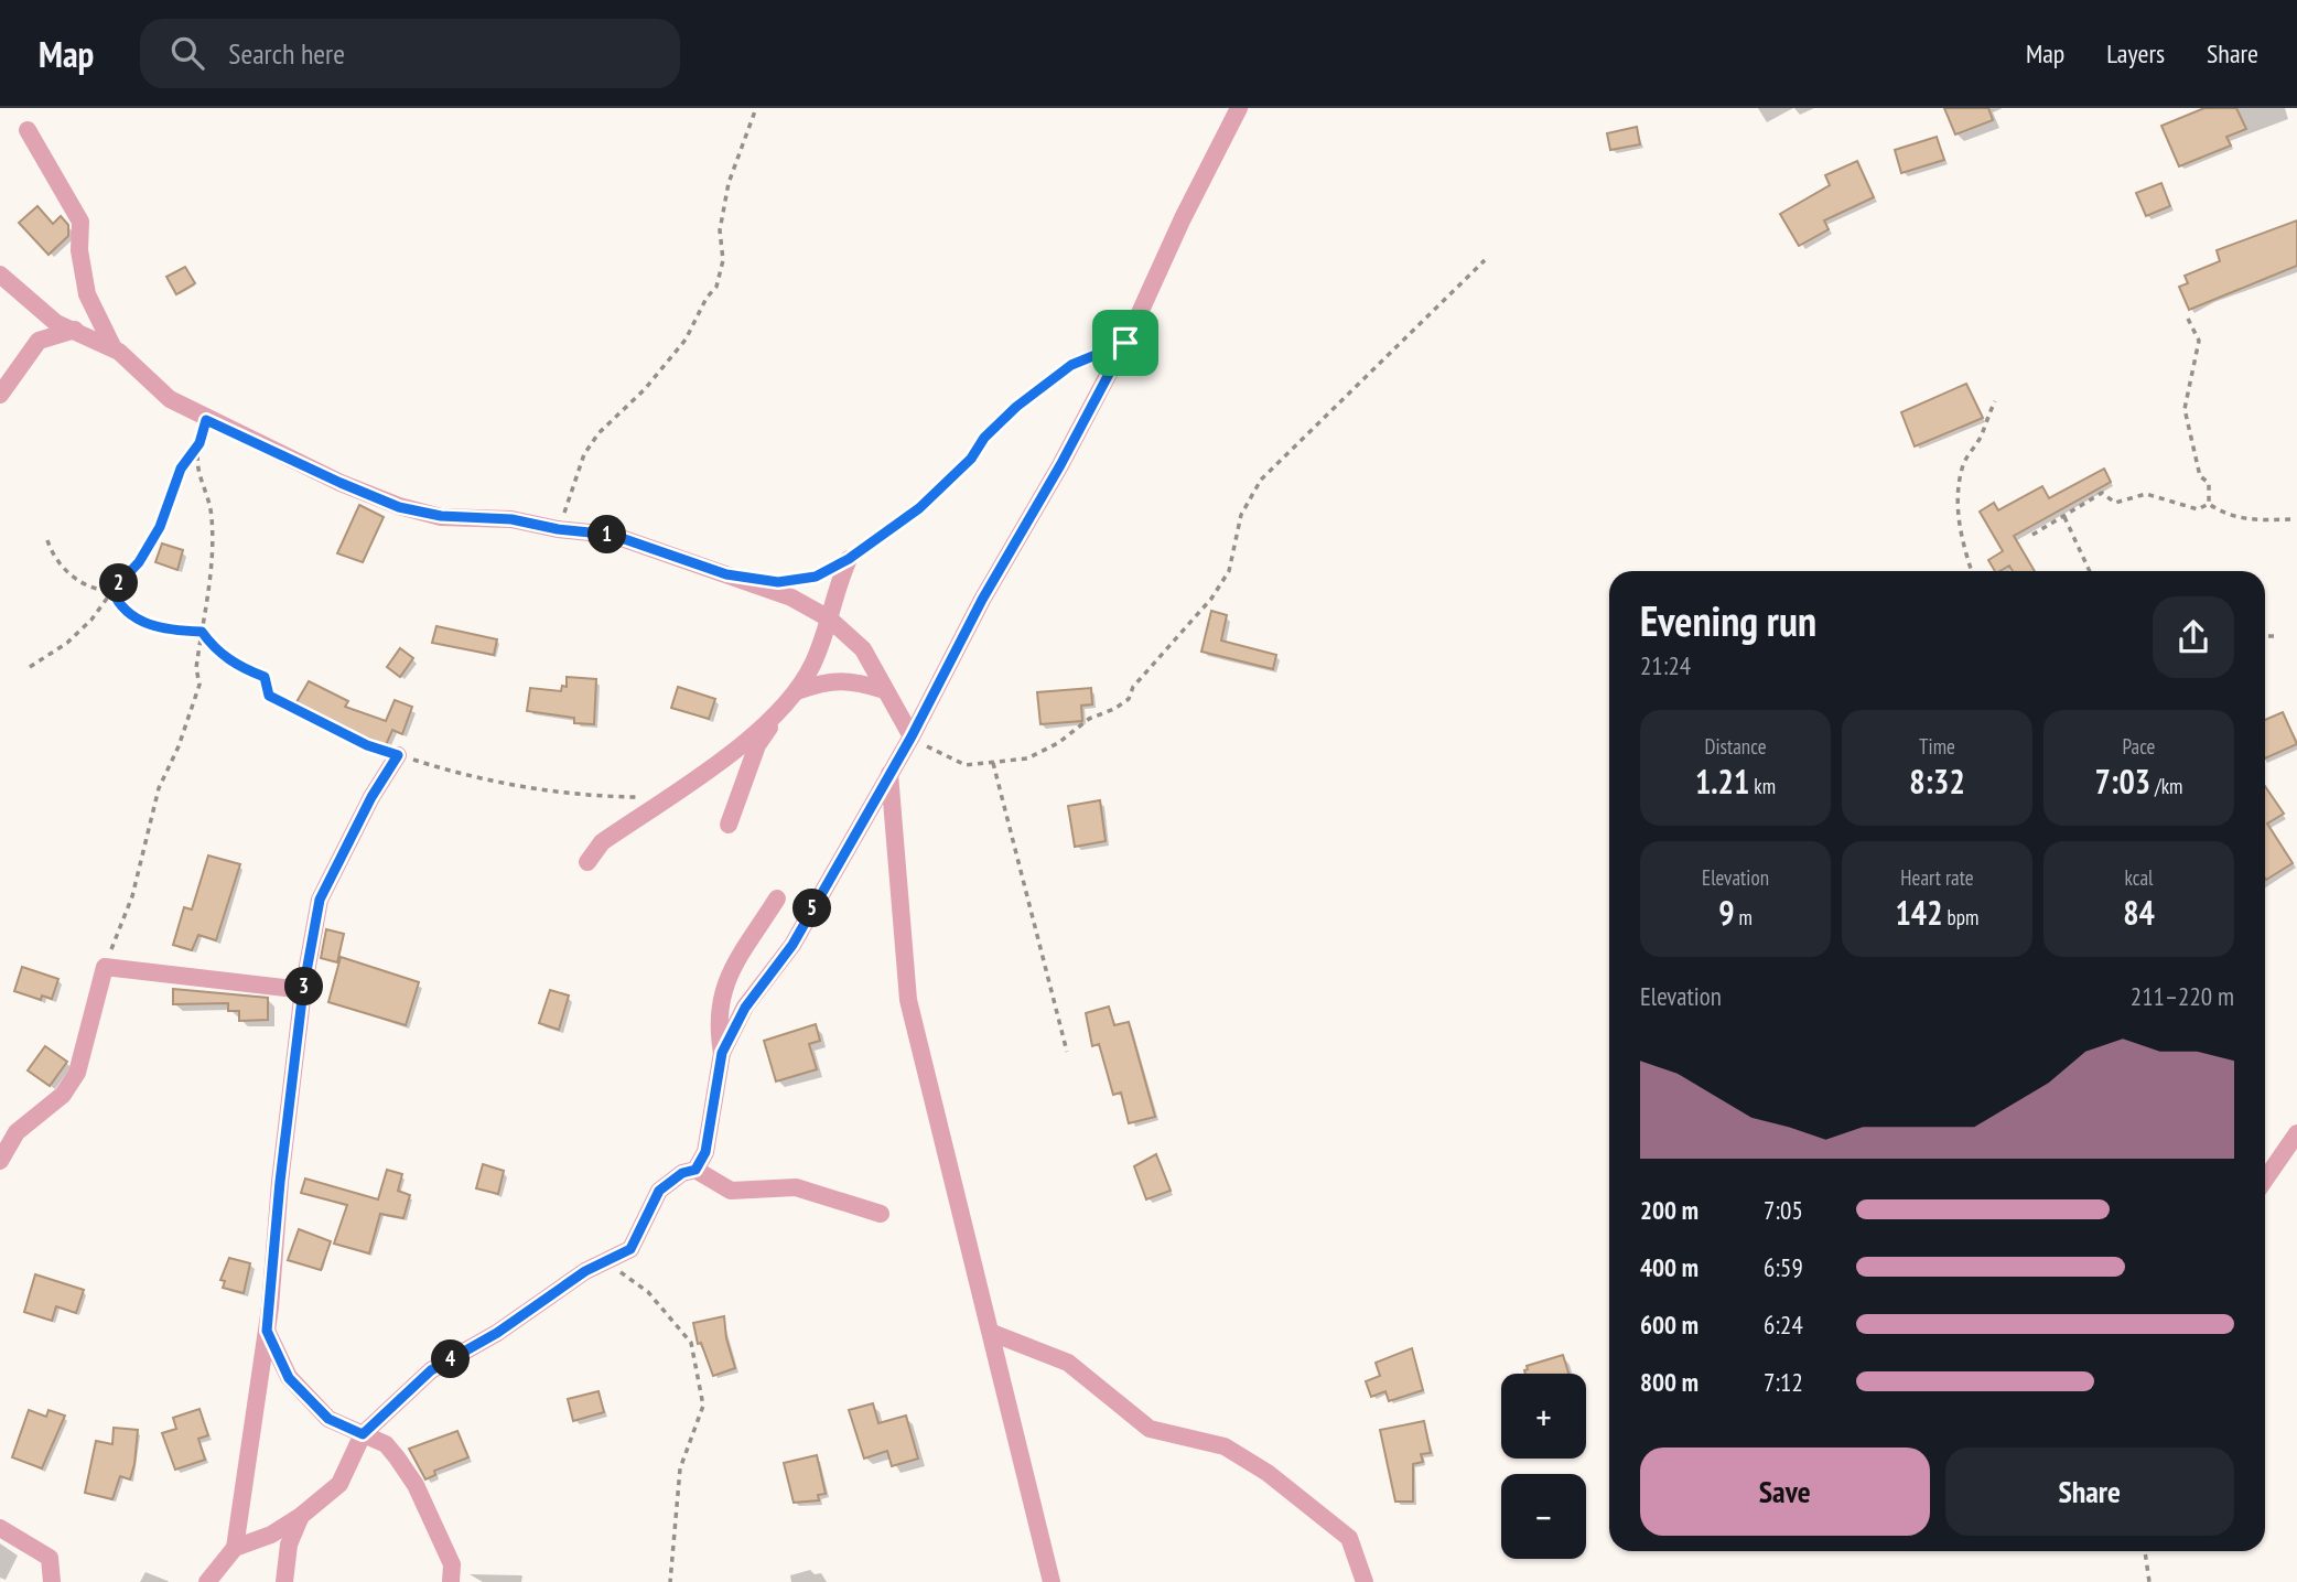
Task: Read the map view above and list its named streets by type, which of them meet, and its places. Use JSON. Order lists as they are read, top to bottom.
{
  "page": {
    "header": "Map",
    "search": "Search here",
    "nav": ["Map", "Layers", "Share"],
    "pins": [
      "1",
      "2",
      "5",
      "3",
      "4"
    ],
    "heading": ["Evening run", "21:24"],
    "stats": [
      ["Distance", "1.21 km"],
      ["Time", "8:32"],
      ["Pace", "7:03 /km"],
      ["Elevation", "9 m"],
      ["Heart rate", "142 bpm"],
      ["kcal", "84"]
    ],
    "chart": ["Elevation", "211–220 m"],
    "list": [
      {
        "name": "200 m",
        "note": "7:05"
      },
      {
        "name": "400 m",
        "note": "6:59"
      },
      {
        "name": "600 m",
        "note": "6:24"
      },
      {
        "name": "800 m",
        "note": "7:12"
      }
    ],
    "map_buttons": ["+", "−"],
    "buttons": ["Save", "Share"]
  }
}
